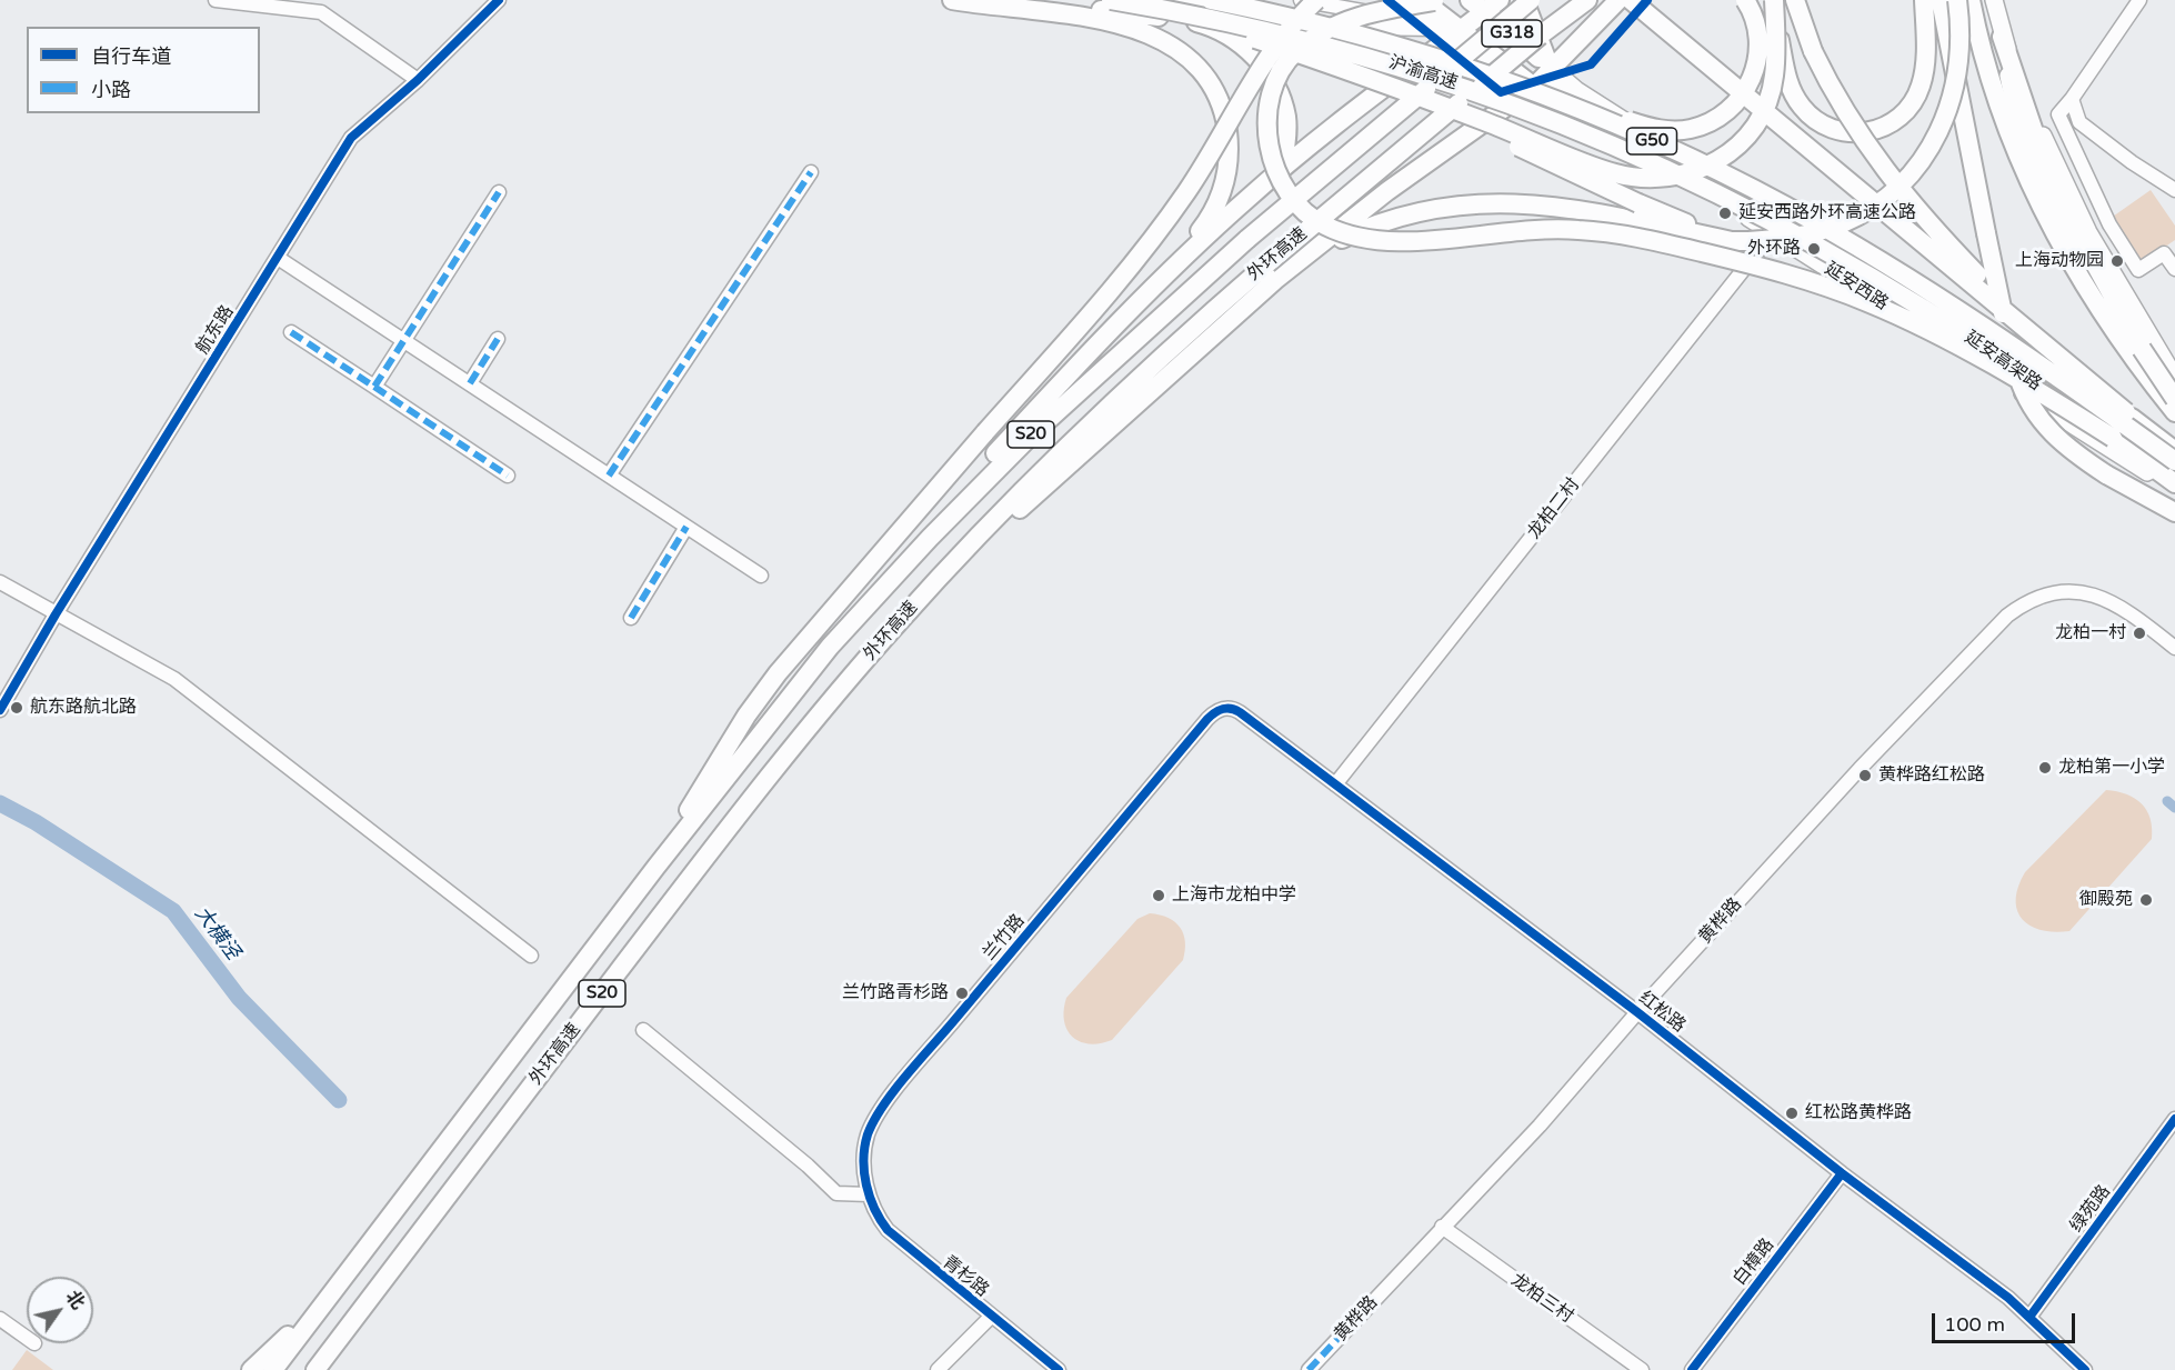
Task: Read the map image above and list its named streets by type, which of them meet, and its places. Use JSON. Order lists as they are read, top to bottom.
{
  "streets": {
    "highway": [
      "G318",
      "沪渝高速",
      "G50",
      "外环高速",
      "延安高架路",
      "S20"
    ],
    "main road": ["延安西路"],
    "street": [
      "航东路",
      "龙柏二村",
      "黄桦路",
      "兰竹路",
      "红松路",
      "绿苑路",
      "白樟路",
      "青杉路",
      "龙柏三村"
    ]
  },
  "crossings": [
    ["G318", "延安西路"],
    ["沪渝高速", "延安高架路"],
    ["延安西路", "延安高架路"],
    ["延安西路", "龙柏二村"],
    ["龙柏二村", "红松路"],
    ["黄桦路", "红松路"],
    ["黄桦路", "龙柏三村"],
    ["兰竹路", "红松路"],
    ["兰竹路", "青杉路"],
    ["红松路", "绿苑路"],
    ["红松路", "白樟路"]
  ],
  "water": ["大横泾"],
  "places": [
    "延安西路外环高速公路",
    "外环路",
    "上海动物园",
    "龙柏一村",
    "航东路航北路",
    "龙柏第一小学",
    "黄桦路红松路",
    "上海市龙柏中学",
    "御殿苑",
    "兰竹路青杉路",
    "红松路黄桦路"
  ],
  "legend": ["自行车道", "小路"],
  "scale_bar": "100 m",
  "north": "top right"
}
